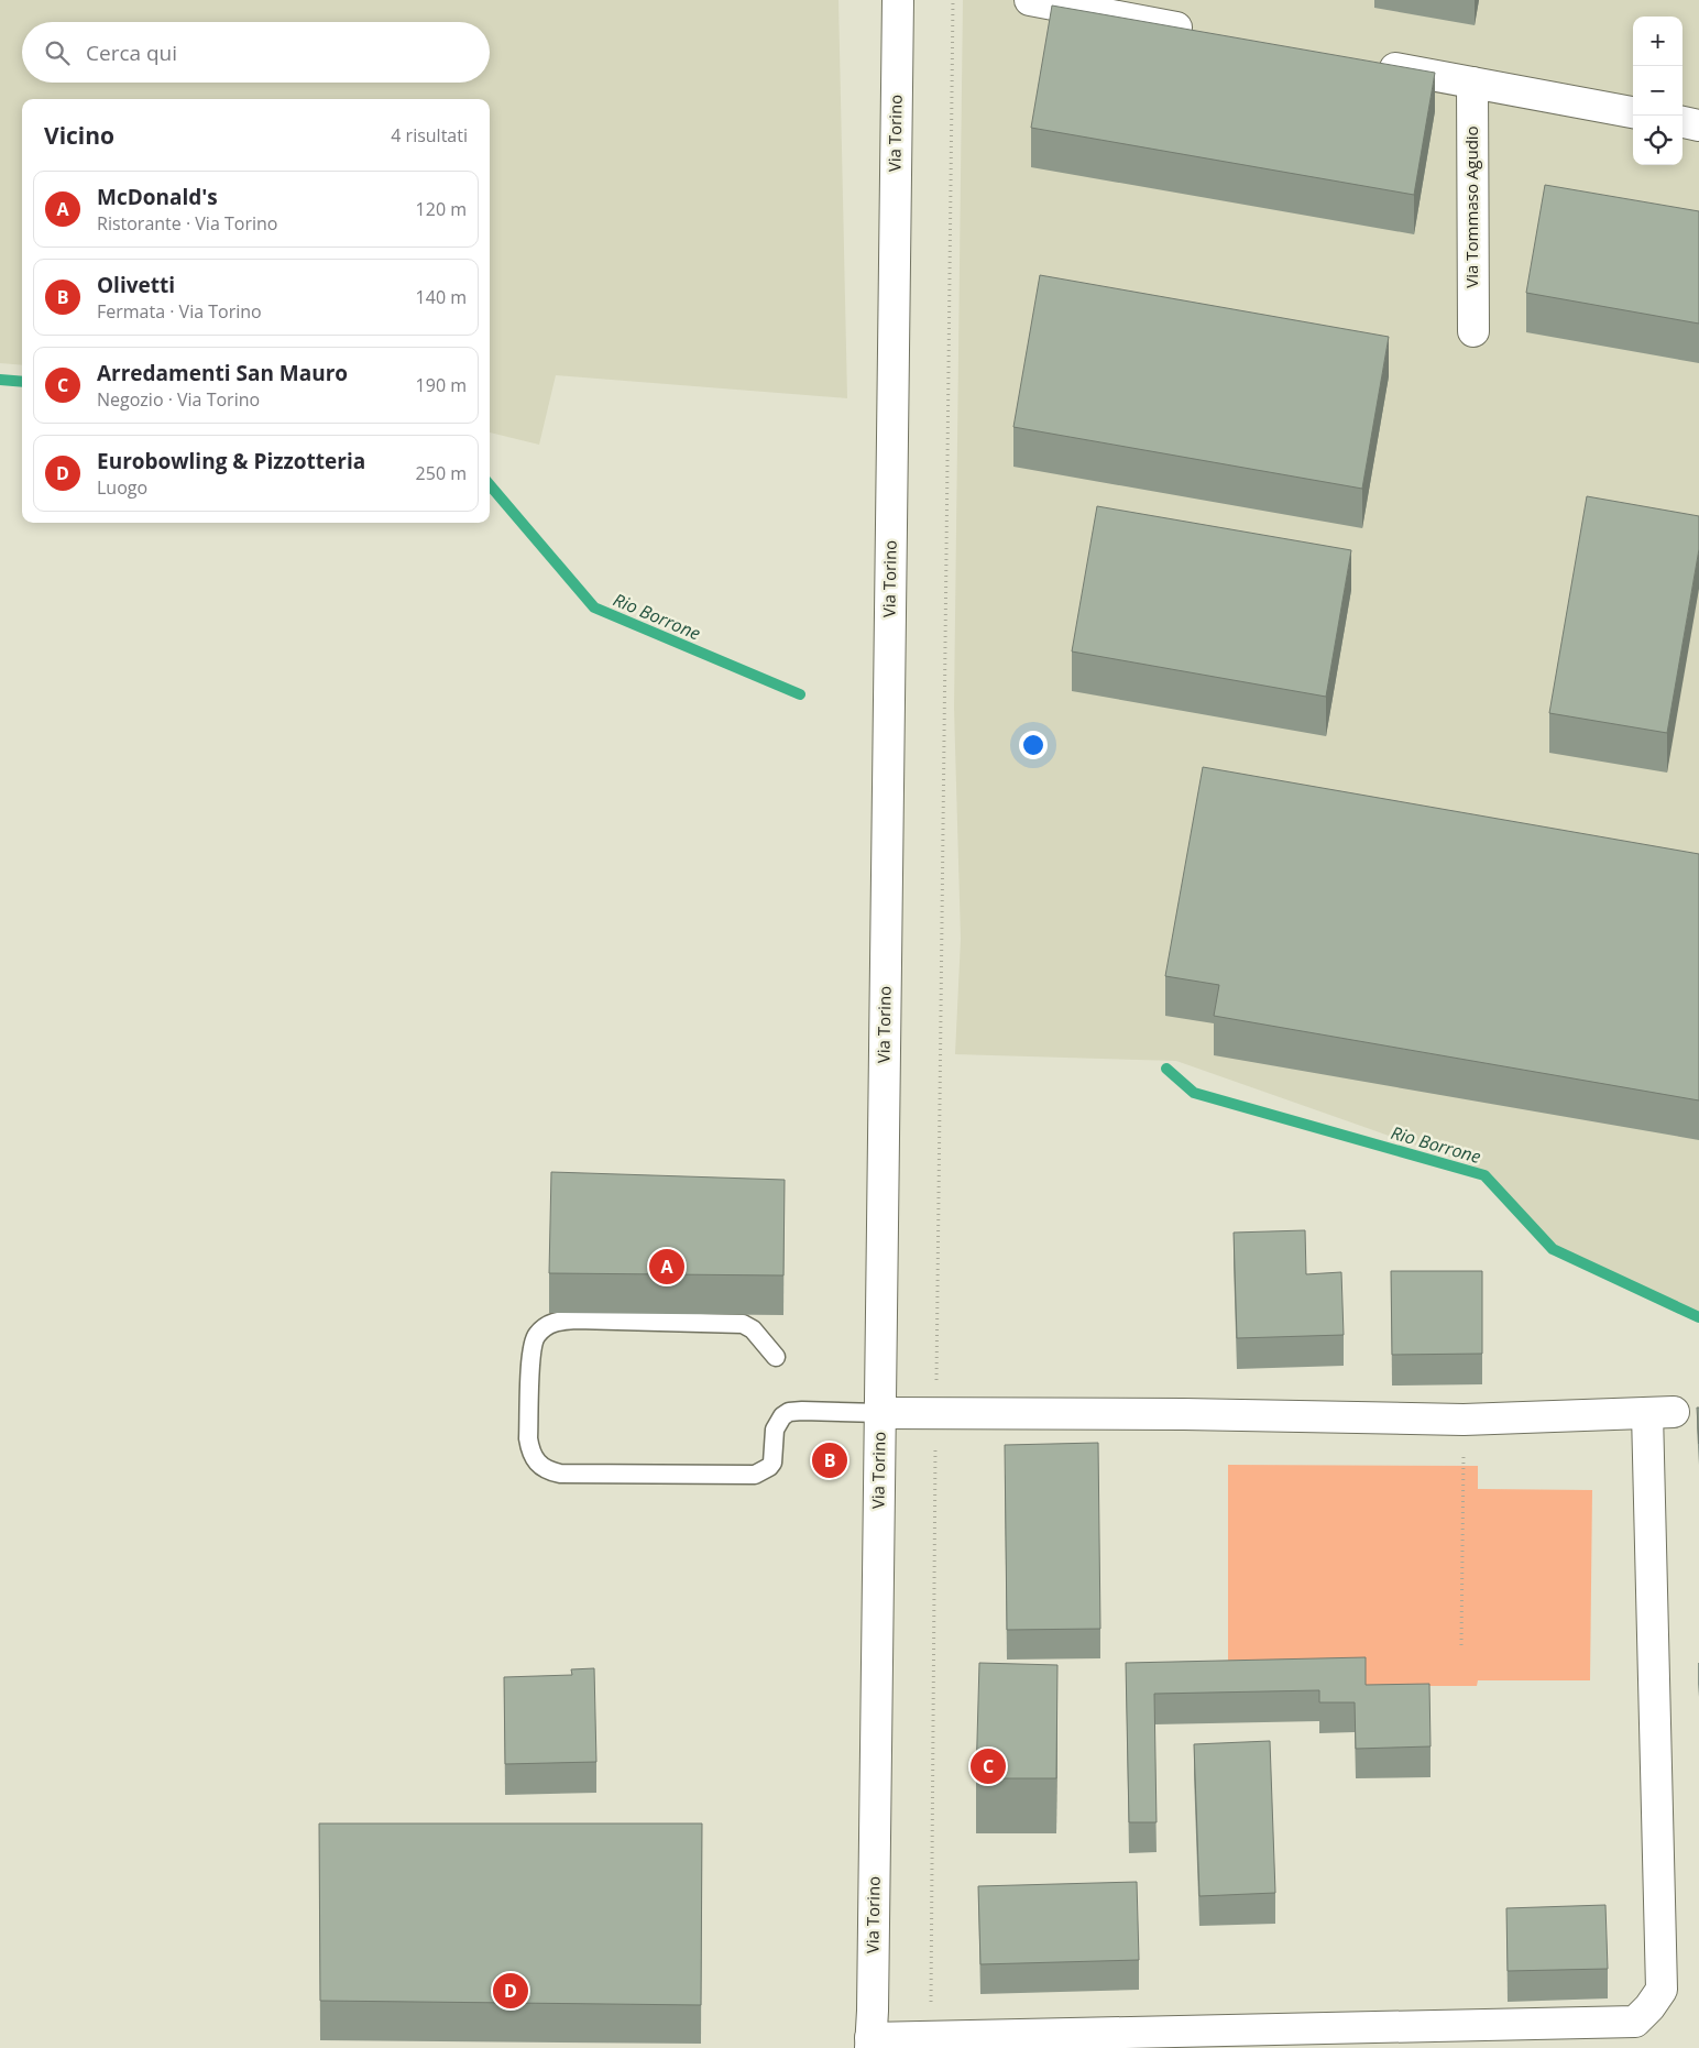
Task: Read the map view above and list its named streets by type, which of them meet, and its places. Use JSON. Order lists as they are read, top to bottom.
{
  "streets": {
    "street": ["Via Torino", "Via Tommaso Agudio"]
  },
  "water": ["Rio Borrone"],
  "page": {
    "map_buttons": ["+", "−"],
    "search": "Cerca qui",
    "heading": ["Vicino", "4 risultati"],
    "list": [
      {
        "mark": "A",
        "name": "McDonald's",
        "note": "Ristorante · Via Torino",
        "value": "120 m"
      },
      {
        "mark": "B",
        "name": "Olivetti",
        "note": "Fermata · Via Torino",
        "value": "140 m"
      },
      {
        "mark": "C",
        "name": "Arredamenti San Mauro",
        "note": "Negozio · Via Torino",
        "value": "190 m"
      },
      {
        "mark": "D",
        "name": "Eurobowling & Pizzotteria",
        "note": "Luogo",
        "value": "250 m"
      }
    ],
    "pins": [
      "A",
      "B",
      "C",
      "D"
    ]
  }
}
